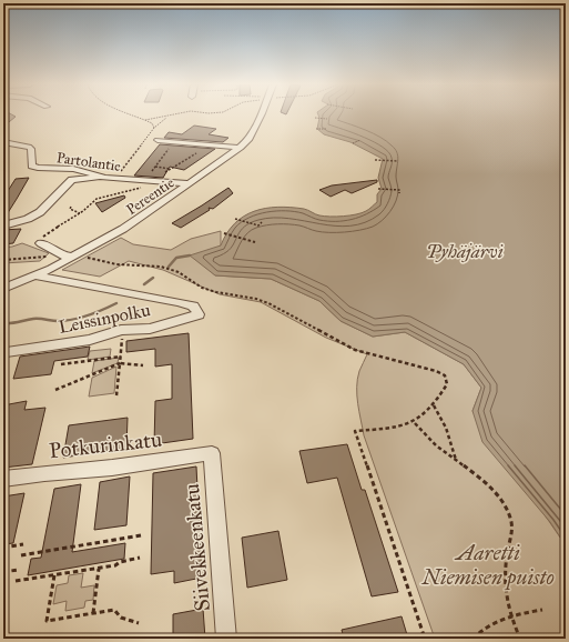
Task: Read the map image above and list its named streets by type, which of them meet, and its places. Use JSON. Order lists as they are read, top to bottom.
{
  "streets": {
    "street": [
      "Partolantie",
      "Pereentie",
      "Leissinpolku",
      "Potkurinkatu",
      "Siivekkeenkatu"
    ]
  },
  "crossings": [
    ["Partolantie", "Pereentie"],
    ["Pereentie", "Leissinpolku"],
    ["Potkurinkatu", "Siivekkeenkatu"]
  ],
  "water": ["Pyhäjärvi"],
  "parks": ["Aaretti Niemisen puisto"]
}
